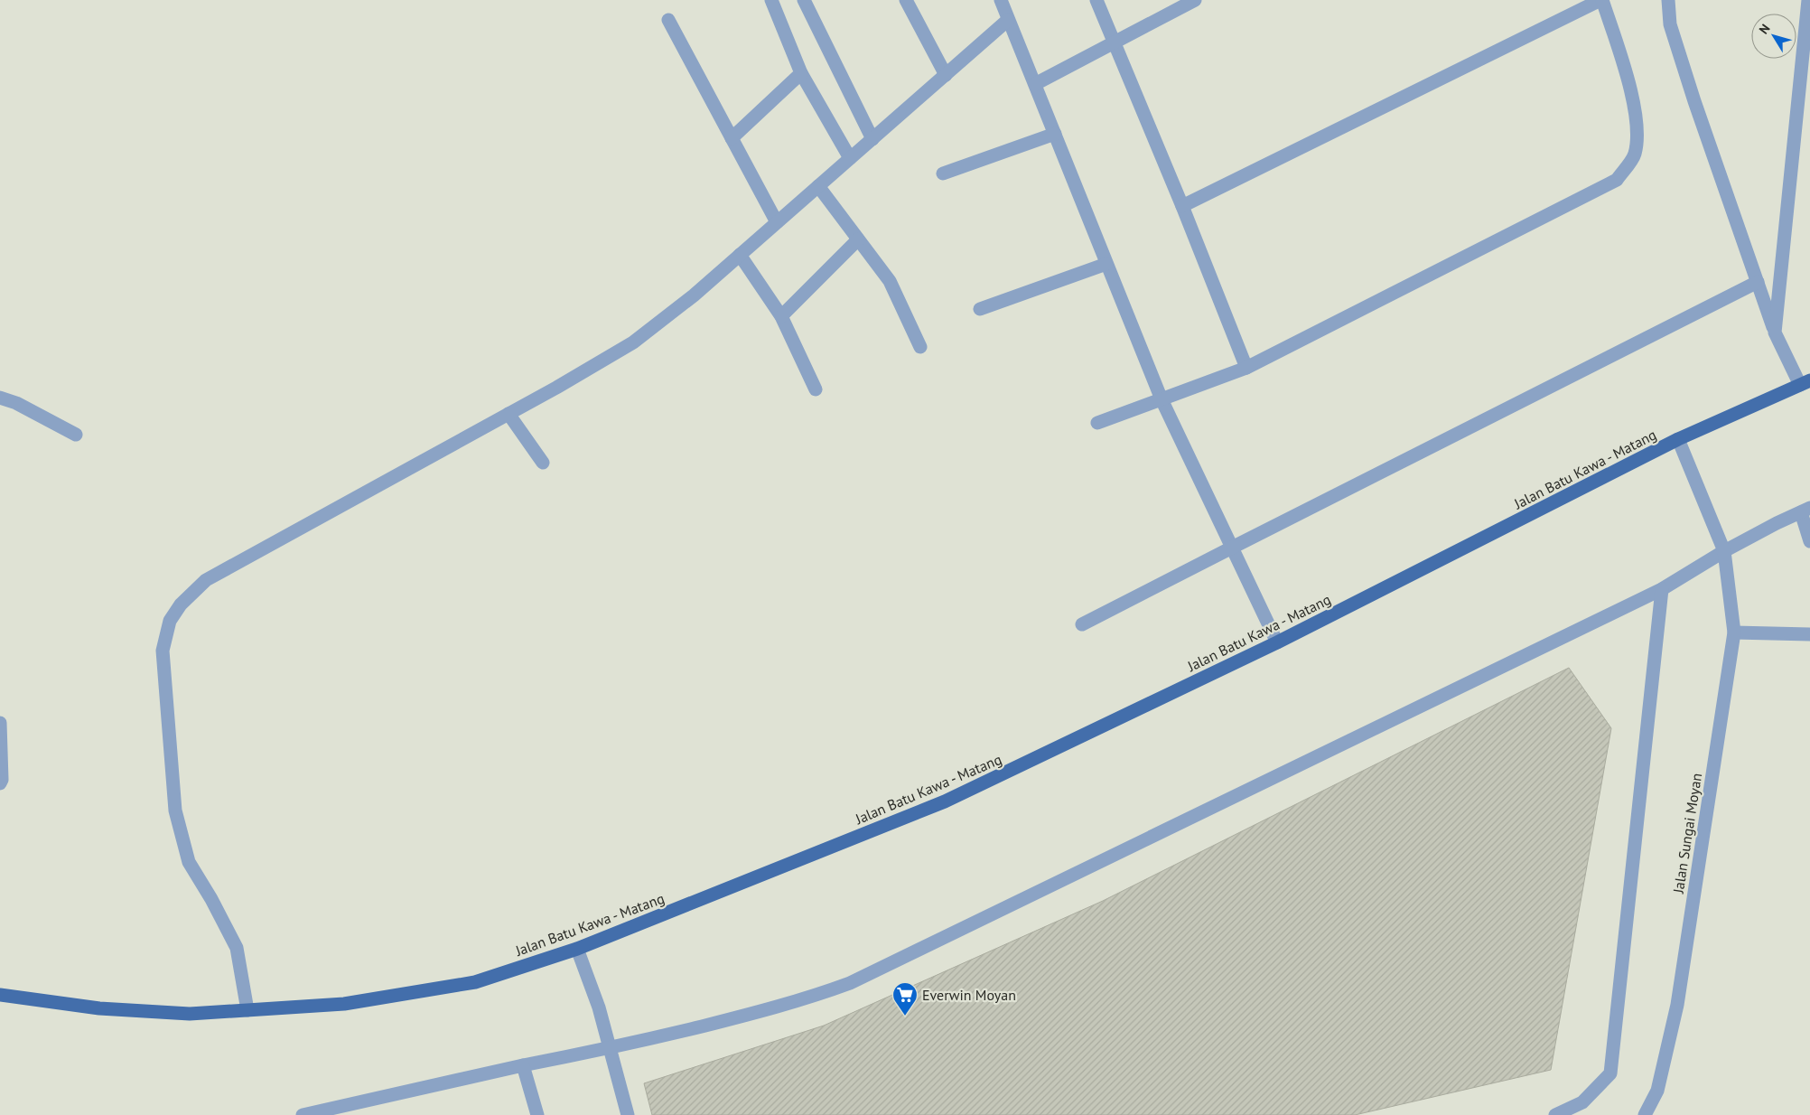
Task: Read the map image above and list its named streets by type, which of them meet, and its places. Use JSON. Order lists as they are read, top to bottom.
{
  "streets": {
    "main road": ["Jalan Batu Kawa - Matang"],
    "street": ["Jalan Sungai Moyan"]
  },
  "crossings": [
    ["Jalan Batu Kawa - Matang", "Jalan Sungai Moyan"]
  ],
  "places": {
    "supermarket": ["Everwin Moyan"]
  },
  "north": "top left"
}
